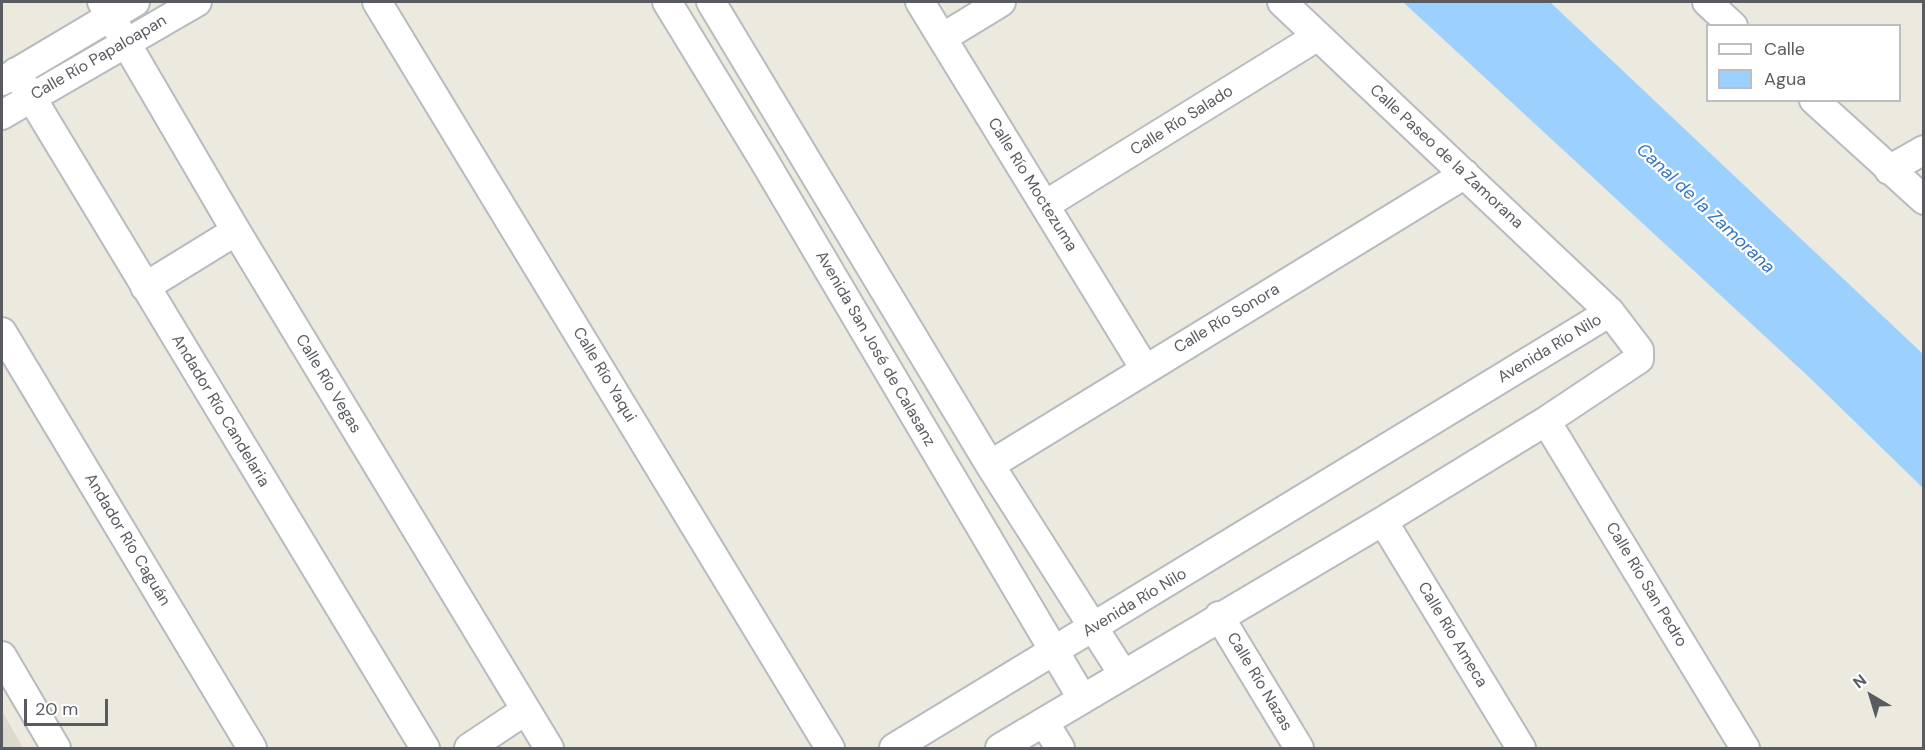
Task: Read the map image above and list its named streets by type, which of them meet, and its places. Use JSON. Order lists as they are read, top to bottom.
{
  "streets": {
    "street": [
      "Calle Río Papaloapan",
      "Calle Río Salado",
      "Calle Paseo de la Zamorana",
      "Calle Río Moctezuma",
      "Calle Río Sonora",
      "Avenida San José de Calasanz",
      "Avenida Río Nilo",
      "Calle Río Yaqui",
      "Calle Río Vegas",
      "Andador Río Candelaria",
      "Andador Río Caguán",
      "Calle Río San Pedro",
      "Calle Río Ameca",
      "Calle Río Nazas"
    ]
  },
  "crossings": [
    ["Calle Río Papaloapan", "Calle Río Vegas"],
    ["Calle Río Papaloapan", "Andador Río Candelaria"],
    ["Calle Río Salado", "Calle Paseo de la Zamorana"],
    ["Calle Río Salado", "Calle Río Moctezuma"],
    ["Calle Paseo de la Zamorana", "Calle Río Sonora"],
    ["Calle Paseo de la Zamorana", "Avenida Río Nilo"],
    ["Calle Río Moctezuma", "Calle Río Sonora"],
    ["Avenida San José de Calasanz", "Avenida Río Nilo"],
    ["Avenida Río Nilo", "Calle Río San Pedro"],
    ["Avenida Río Nilo", "Calle Río Ameca"],
    ["Avenida Río Nilo", "Calle Río Nazas"]
  ],
  "water": ["Canal de la Zamorana"],
  "legend": ["Calle", "Agua"],
  "scale_bar": "20 m",
  "north": "top left"
}
